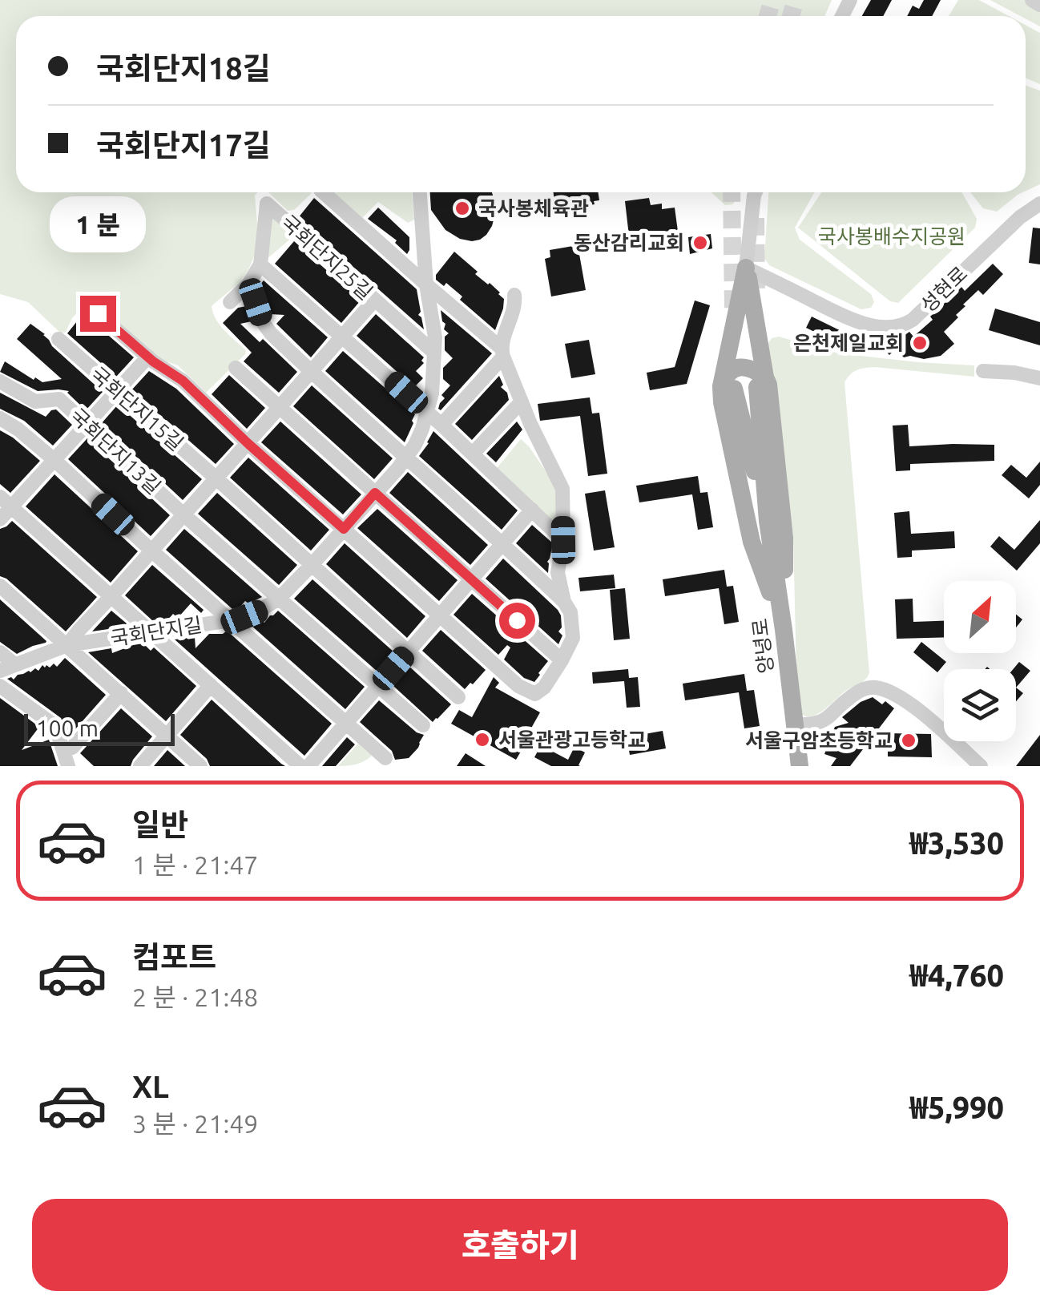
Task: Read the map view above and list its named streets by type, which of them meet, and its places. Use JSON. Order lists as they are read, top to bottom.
{
  "streets": {
    "main road": ["양녕로"],
    "street": [
      "국회단지25길",
      "성현로",
      "국회단지15길",
      "국회단지13길",
      "국회단지길"
    ]
  },
  "crossings": [
    ["국회단지25길", "국회단지길"],
    ["국회단지15길", "국회단지길"],
    ["국회단지13길", "국회단지길"]
  ],
  "parks": ["국사봉배수지공원"],
  "places": [
    "국사봉체육관",
    "동산감리교회",
    "은천제일교회",
    "서울관광고등학교",
    "서울구암초등학교"
  ],
  "scale_bar": "100 m",
  "north": "top right",
  "page": {
    "banner": ["국회단지18길", "국회단지17길"],
    "bubble": "1 분",
    "scale": "100 m",
    "list": [
      {
        "name": "일반",
        "note": "1 분 · 21:47",
        "value": "₩3,530"
      },
      {
        "name": "컴포트",
        "note": "2 분 · 21:48",
        "value": "₩4,760"
      },
      {
        "name": "XL",
        "note": "3 분 · 21:49",
        "value": "₩5,990"
      }
    ],
    "buttons": "호출하기"
  }
}
